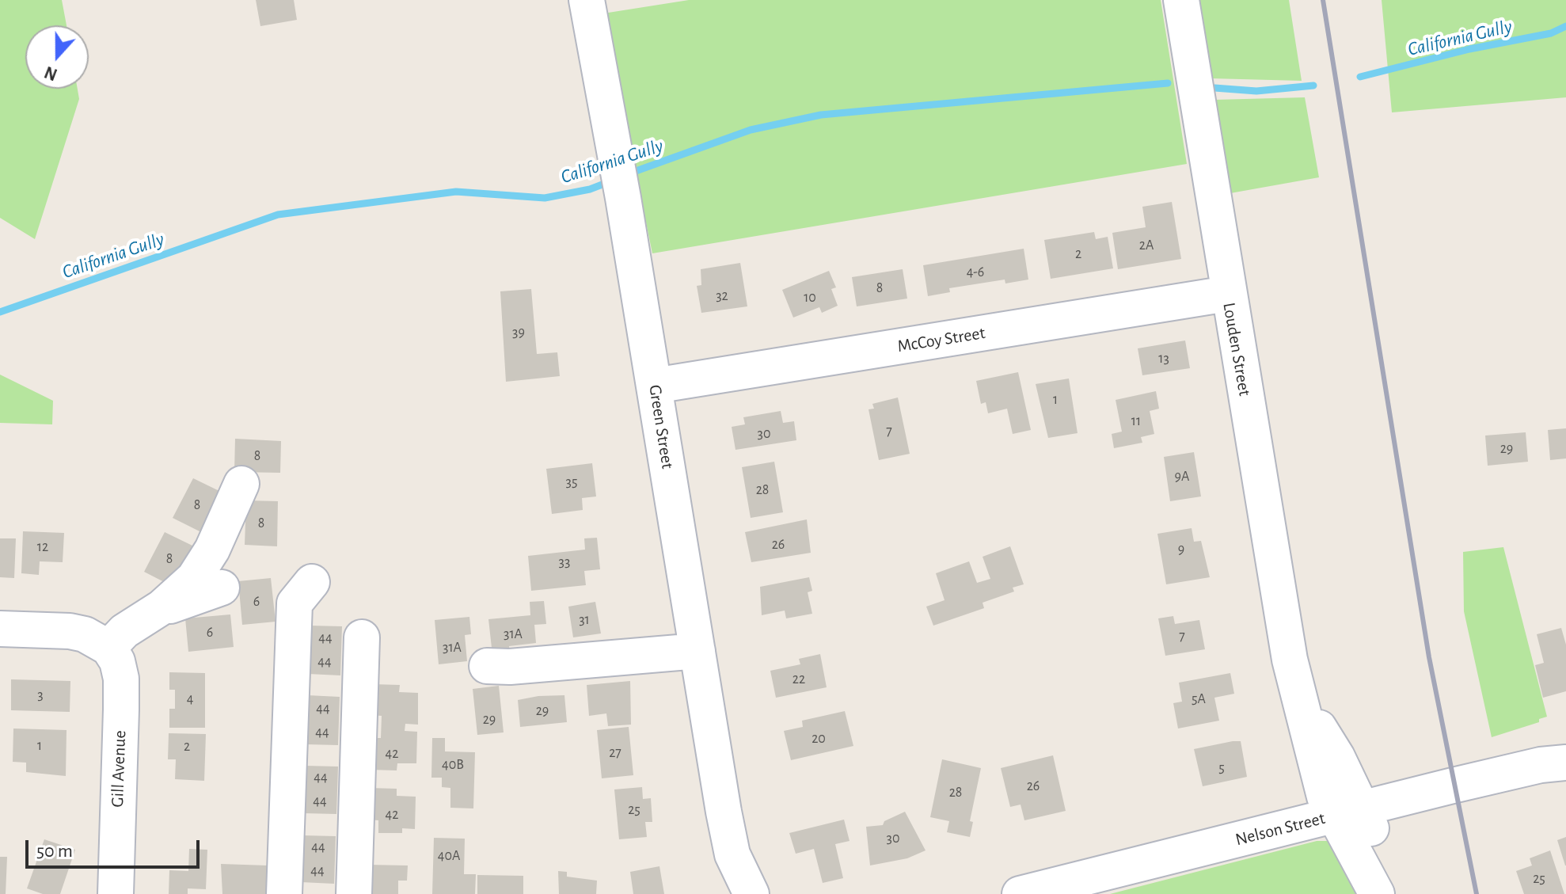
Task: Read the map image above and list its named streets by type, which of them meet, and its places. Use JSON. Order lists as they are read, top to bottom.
{
  "streets": {
    "street": [
      "McCoy Street",
      "Louden Street",
      "Green Street",
      "Gill Avenue",
      "Nelson Street"
    ]
  },
  "crossings": [
    ["McCoy Street", "Louden Street"],
    ["McCoy Street", "Green Street"],
    ["Louden Street", "Nelson Street"]
  ],
  "water": ["California Gully"],
  "house_numbers": [
    "2A",
    "2",
    "4-6",
    "8",
    "32",
    "10",
    "39",
    "13",
    "1",
    "11",
    "7",
    "30",
    "29",
    "8",
    "9A",
    "35",
    "28",
    "8",
    "8",
    "26",
    "12",
    "9",
    "8",
    "33",
    "6",
    "31",
    "6",
    "31A",
    "7",
    "44",
    "31A",
    "44",
    "22",
    "3",
    "4",
    "5A",
    "44",
    "29",
    "29",
    "44",
    "20",
    "1",
    "2",
    "27",
    "42",
    "40B",
    "5",
    "44",
    "26",
    "28",
    "44",
    "25",
    "42",
    "30",
    "44",
    "40A",
    "44",
    "25"
  ],
  "scale_bar": "50 m",
  "north": "bottom"
}
